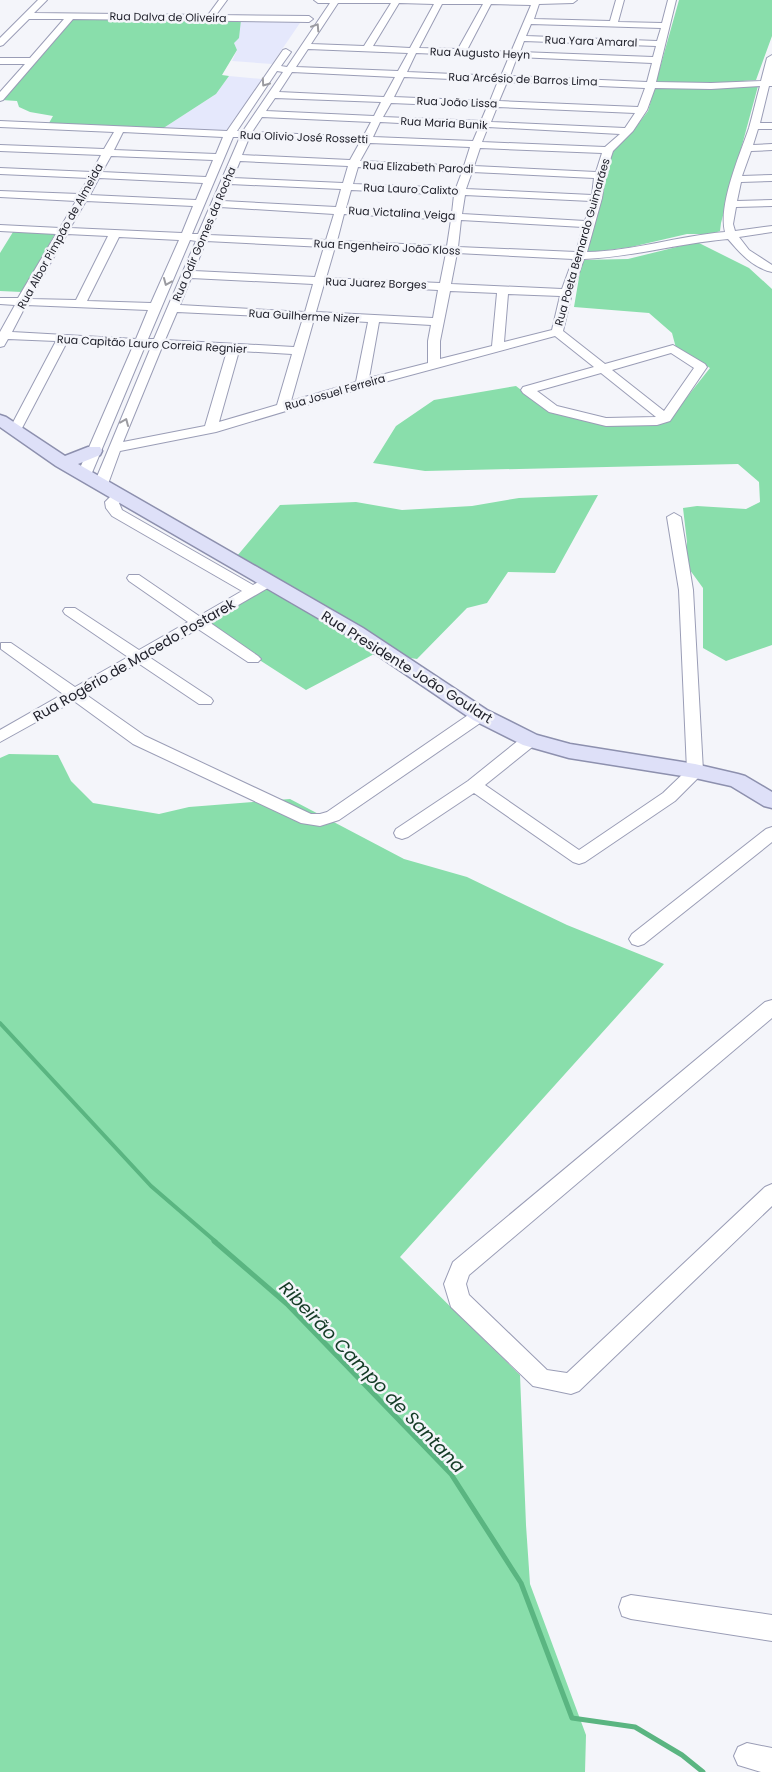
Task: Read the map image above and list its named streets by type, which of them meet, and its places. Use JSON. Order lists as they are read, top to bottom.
{
  "streets": {
    "main road": ["Rua Presidente João Goulart"],
    "street": [
      "Rua Dalva de Oliveira",
      "Rua Yara Amaral",
      "Rua Augusto Heyn",
      "Rua Arcésio de Barros Lima",
      "Rua João Lissa",
      "Rua Maria Bunik",
      "Rua Olivio José Rossetti",
      "Rua Elizabeth Parodi",
      "Rua Lauro Calixto",
      "Rua Victalina Veiga",
      "Rua Odir Gomes da Rocha",
      "Rua Albor Pimpão de Almeida",
      "Rua Poeta Bernardo Guimarães",
      "Rua Engenheiro João Kloss",
      "Rua Juarez Borges",
      "Rua Guilherme Nizer",
      "Rua Capitão Lauro Correia Regnier",
      "Rua Josuel Ferreira",
      "Rua Rogério de Macedo Postarek"
    ]
  },
  "crossings": [
    ["Rua Yara Amaral", "Rua Poeta Bernardo Guimarães"],
    ["Rua Augusto Heyn", "Rua Odir Gomes da Rocha"],
    ["Rua Augusto Heyn", "Rua Poeta Bernardo Guimarães"],
    ["Rua Arcésio de Barros Lima", "Rua Odir Gomes da Rocha"],
    ["Rua Arcésio de Barros Lima", "Rua Poeta Bernardo Guimarães"],
    ["Rua João Lissa", "Rua Odir Gomes da Rocha"],
    ["Rua João Lissa", "Rua Poeta Bernardo Guimarães"],
    ["Rua Maria Bunik", "Rua Odir Gomes da Rocha"],
    ["Rua Maria Bunik", "Rua Poeta Bernardo Guimarães"],
    ["Rua Olivio José Rossetti", "Rua Odir Gomes da Rocha"],
    ["Rua Olivio José Rossetti", "Rua Albor Pimpão de Almeida"],
    ["Rua Olivio José Rossetti", "Rua Poeta Bernardo Guimarães"],
    ["Rua Elizabeth Parodi", "Rua Odir Gomes da Rocha"],
    ["Rua Elizabeth Parodi", "Rua Poeta Bernardo Guimarães"],
    ["Rua Lauro Calixto", "Rua Odir Gomes da Rocha"],
    ["Rua Lauro Calixto", "Rua Poeta Bernardo Guimarães"],
    ["Rua Victalina Veiga", "Rua Odir Gomes da Rocha"],
    ["Rua Victalina Veiga", "Rua Poeta Bernardo Guimarães"],
    ["Rua Odir Gomes da Rocha", "Rua Engenheiro João Kloss"],
    ["Rua Odir Gomes da Rocha", "Rua Juarez Borges"],
    ["Rua Odir Gomes da Rocha", "Rua Guilherme Nizer"],
    ["Rua Odir Gomes da Rocha", "Rua Capitão Lauro Correia Regnier"],
    ["Rua Odir Gomes da Rocha", "Rua Josuel Ferreira"],
    ["Rua Odir Gomes da Rocha", "Rua Presidente João Goulart"],
    ["Rua Albor Pimpão de Almeida", "Rua Engenheiro João Kloss"],
    ["Rua Albor Pimpão de Almeida", "Rua Capitão Lauro Correia Regnier"],
    ["Rua Poeta Bernardo Guimarães", "Rua Engenheiro João Kloss"],
    ["Rua Poeta Bernardo Guimarães", "Rua Juarez Borges"],
    ["Rua Poeta Bernardo Guimarães", "Rua Josuel Ferreira"],
    ["Rua Rogério de Macedo Postarek", "Rua Presidente João Goulart"]
  ],
  "water": ["Ribeirão Campo de Santana"]
}
